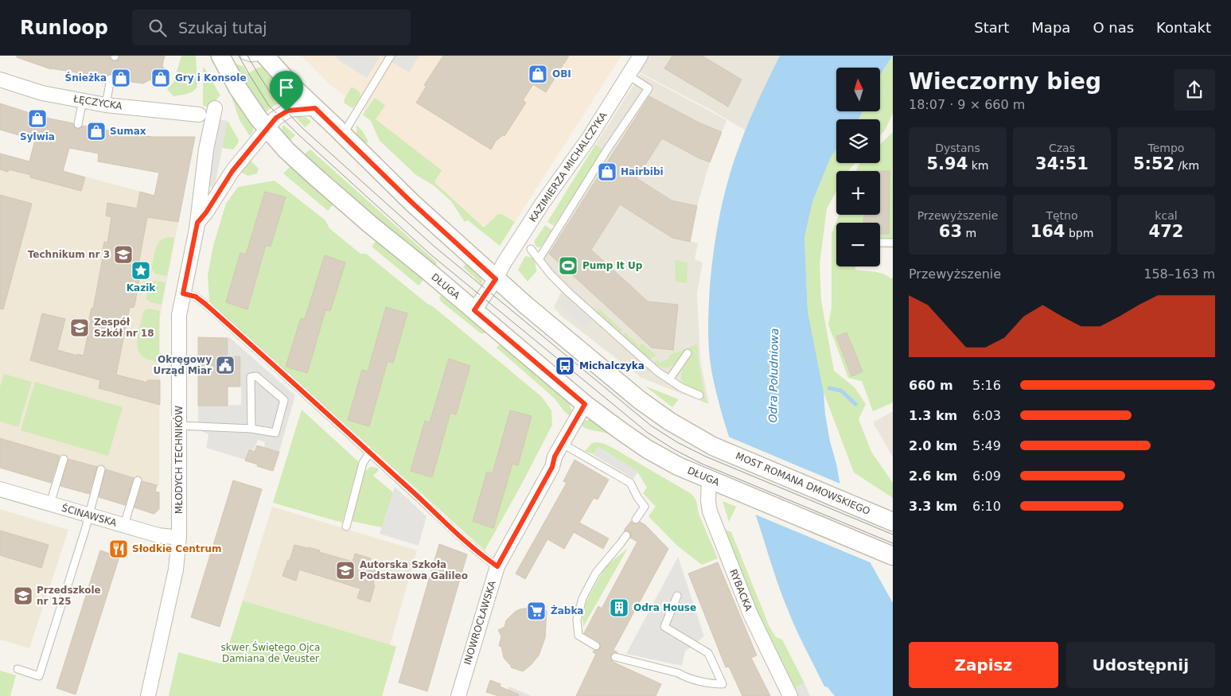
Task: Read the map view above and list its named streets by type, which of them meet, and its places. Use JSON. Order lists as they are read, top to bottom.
{
  "streets": {
    "street": [
      "ŁĘCZYCKA",
      "KAZIMIERZA MICHALCZYKA",
      "DŁUGA",
      "MŁODYCH TECHNIKÓW",
      "MOST ROMANA DMOWSKIEGO",
      "ŚCINAWSKA",
      "RYBACKA",
      "INOWROCŁAWSKA"
    ]
  },
  "crossings": [
    ["KAZIMIERZA MICHALCZYKA", "DŁUGA"],
    ["KAZIMIERZA MICHALCZYKA", "MOST ROMANA DMOWSKIEGO"],
    ["DŁUGA", "MŁODYCH TECHNIKÓW"],
    ["DŁUGA", "RYBACKA"],
    ["DŁUGA", "INOWROCŁAWSKA"],
    ["MŁODYCH TECHNIKÓW", "ŚCINAWSKA"]
  ],
  "water": ["Odra Południowa"],
  "parks": ["skwer Świętego Ojca Damiana de Veuster"],
  "places": {
    "shop": [
      "OBI",
      "Śnieżka",
      "Gry i Konsole",
      "Sylwia",
      "Sumax",
      "Hairbibi"
    ],
    "school or university": [
      "Technikum nr 3",
      "Zespół Szkół nr 18",
      "Autorska Szkoła Podstawowa Galileo",
      "Przedszkole nr 125"
    ],
    "sports": ["Pump It Up"],
    "place": ["Kazik"],
    "public building": ["Okręgowy Urząd Miar"],
    "bus stop": ["Michalczyka"],
    "restaurant": ["Słodkie Centrum"],
    "building": ["Odra House"],
    "supermarket": ["Żabka"]
  },
  "north": "top",
  "page": {
    "header": "Runloop",
    "search": "Szukaj tutaj",
    "nav": [
      "Start",
      "Mapa",
      "O nas",
      "Kontakt"
    ],
    "heading": ["Wieczorny bieg", "18:07 · 9 × 660 m"],
    "map_buttons": ["+", "−"],
    "stats": [
      ["Dystans", "5.94 km"],
      ["Czas", "34:51"],
      ["Tempo", "5:52 /km"],
      ["Przewyższenie", "63 m"],
      ["Tętno", "164 bpm"],
      ["kcal", "472"]
    ],
    "chart": ["Przewyższenie", "158–163 m"],
    "list": [
      {
        "name": "660 m",
        "note": "5:16"
      },
      {
        "name": "1.3 km",
        "note": "6:03"
      },
      {
        "name": "2.0 km",
        "note": "5:49"
      },
      {
        "name": "2.6 km",
        "note": "6:09"
      },
      {
        "name": "3.3 km",
        "note": "6:10"
      }
    ],
    "buttons": ["Zapisz", "Udostępnij"]
  }
}
